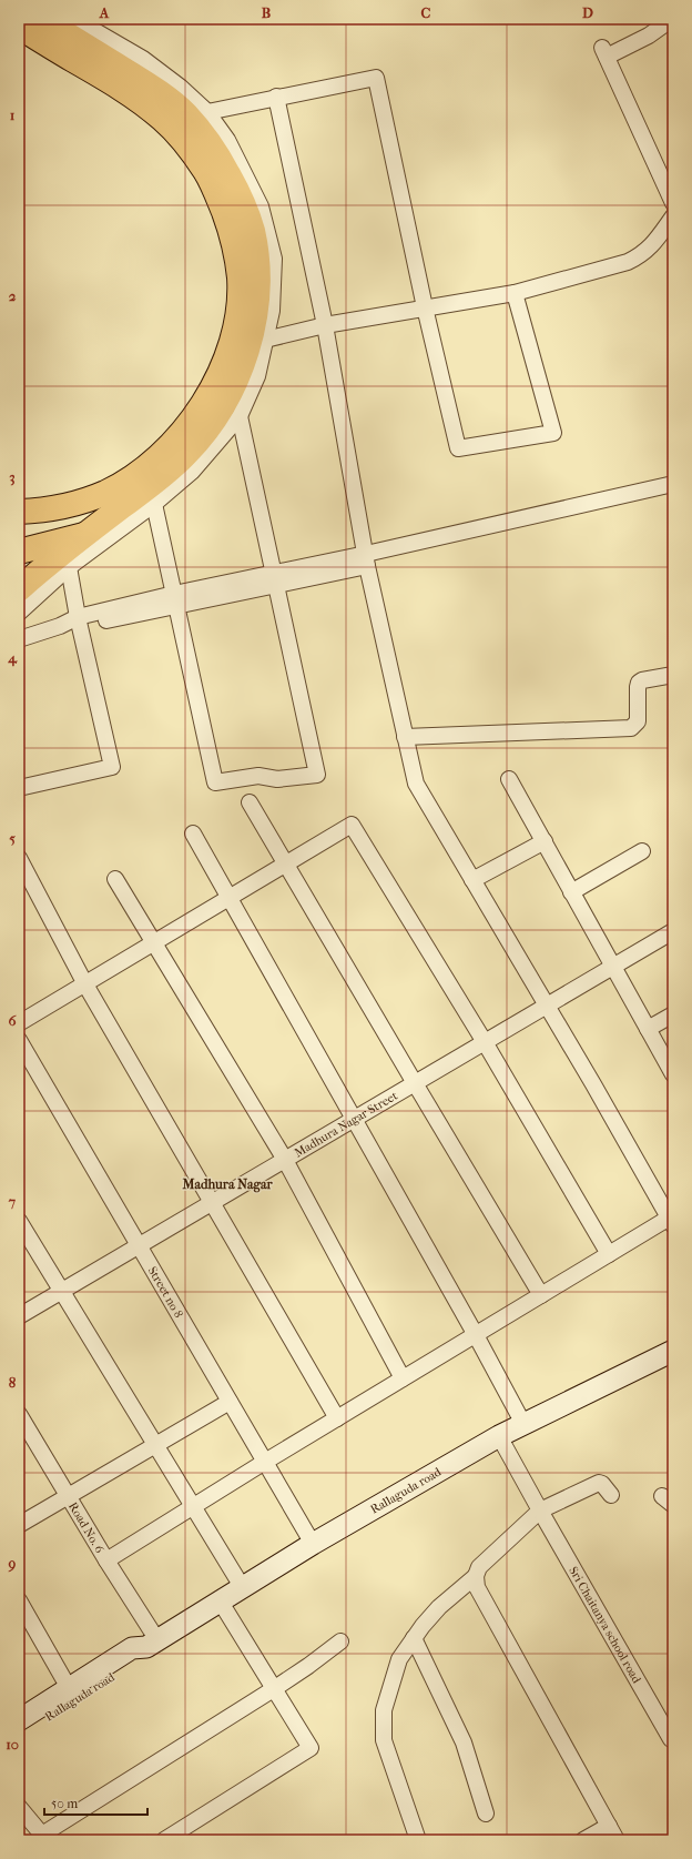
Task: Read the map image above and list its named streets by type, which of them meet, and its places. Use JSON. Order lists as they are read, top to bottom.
{
  "streets": {
    "main road": ["Rallaguda road"],
    "street": [
      "Madhura Nagar Street",
      "Street no 8",
      "Road No. 6",
      "Sri Chaitanya school road"
    ]
  },
  "crossings": [
    ["Madhura Nagar Street", "Street no 8"],
    ["Street no 8", "Rallaguda road"],
    ["Rallaguda road", "Road No. 6"],
    ["Rallaguda road", "Sri Chaitanya school road"]
  ],
  "districts": ["Madhura Nagar"],
  "scale_bar": "50 m",
  "grid": {
    "columns": [
      "A",
      "B",
      "C",
      "D"
    ],
    "rows": [
      "1",
      "2",
      "3",
      "4",
      "5",
      "6",
      "7",
      "8",
      "9",
      "10"
    ]
  }
}
